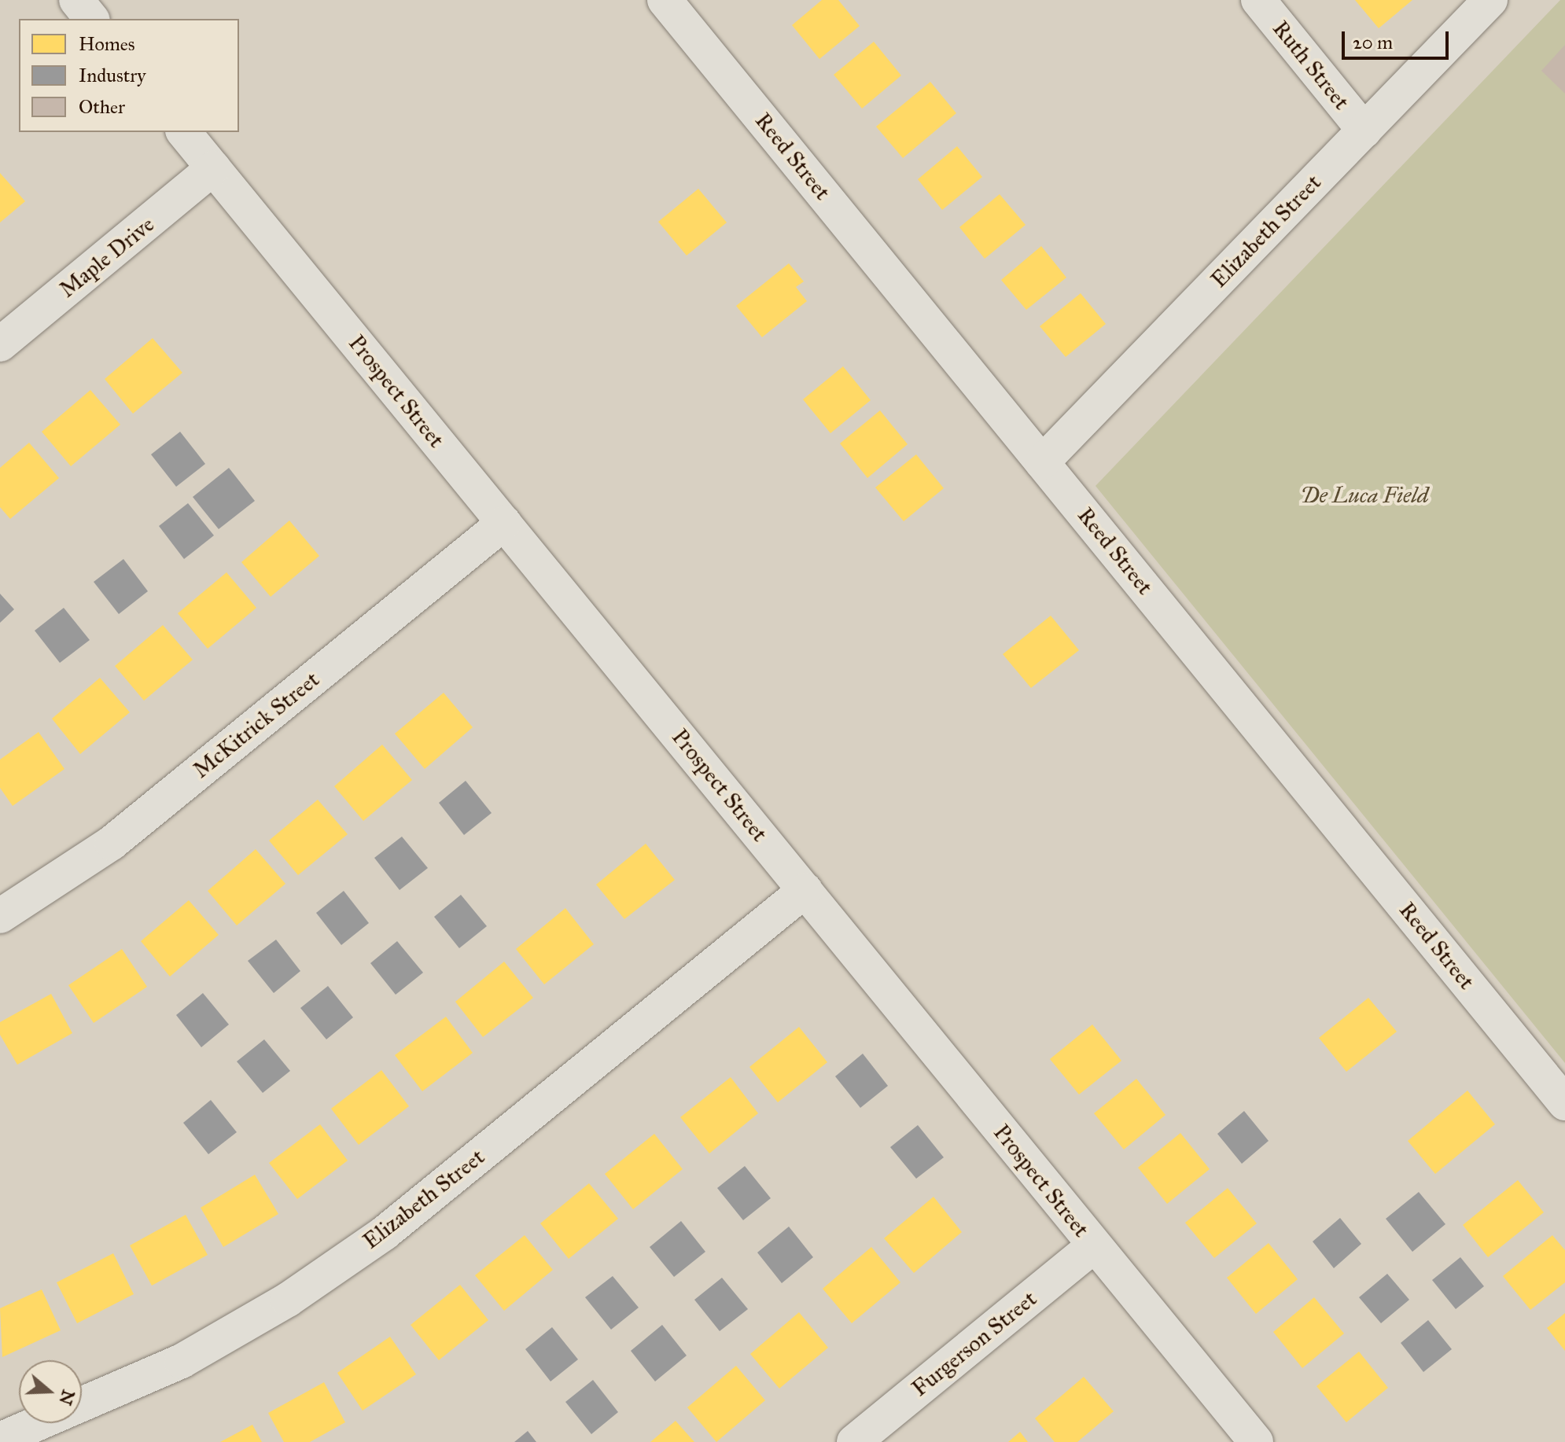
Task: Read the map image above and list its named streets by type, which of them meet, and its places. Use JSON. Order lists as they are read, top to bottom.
{
  "streets": {
    "street": [
      "Ruth Street",
      "Reed Street",
      "Elizabeth Street",
      "Maple Drive",
      "Prospect Street",
      "McKitrick Street",
      "Furgerson Street"
    ]
  },
  "crossings": [
    ["Ruth Street", "Elizabeth Street"],
    ["Reed Street", "Elizabeth Street"],
    ["Elizabeth Street", "Prospect Street"],
    ["Maple Drive", "Prospect Street"],
    ["Prospect Street", "McKitrick Street"],
    ["Prospect Street", "Furgerson Street"]
  ],
  "parks": ["De Luca Field"],
  "legend": ["Homes", "Industry", "Other"],
  "scale_bar": "20 m",
  "north": "right"
}
